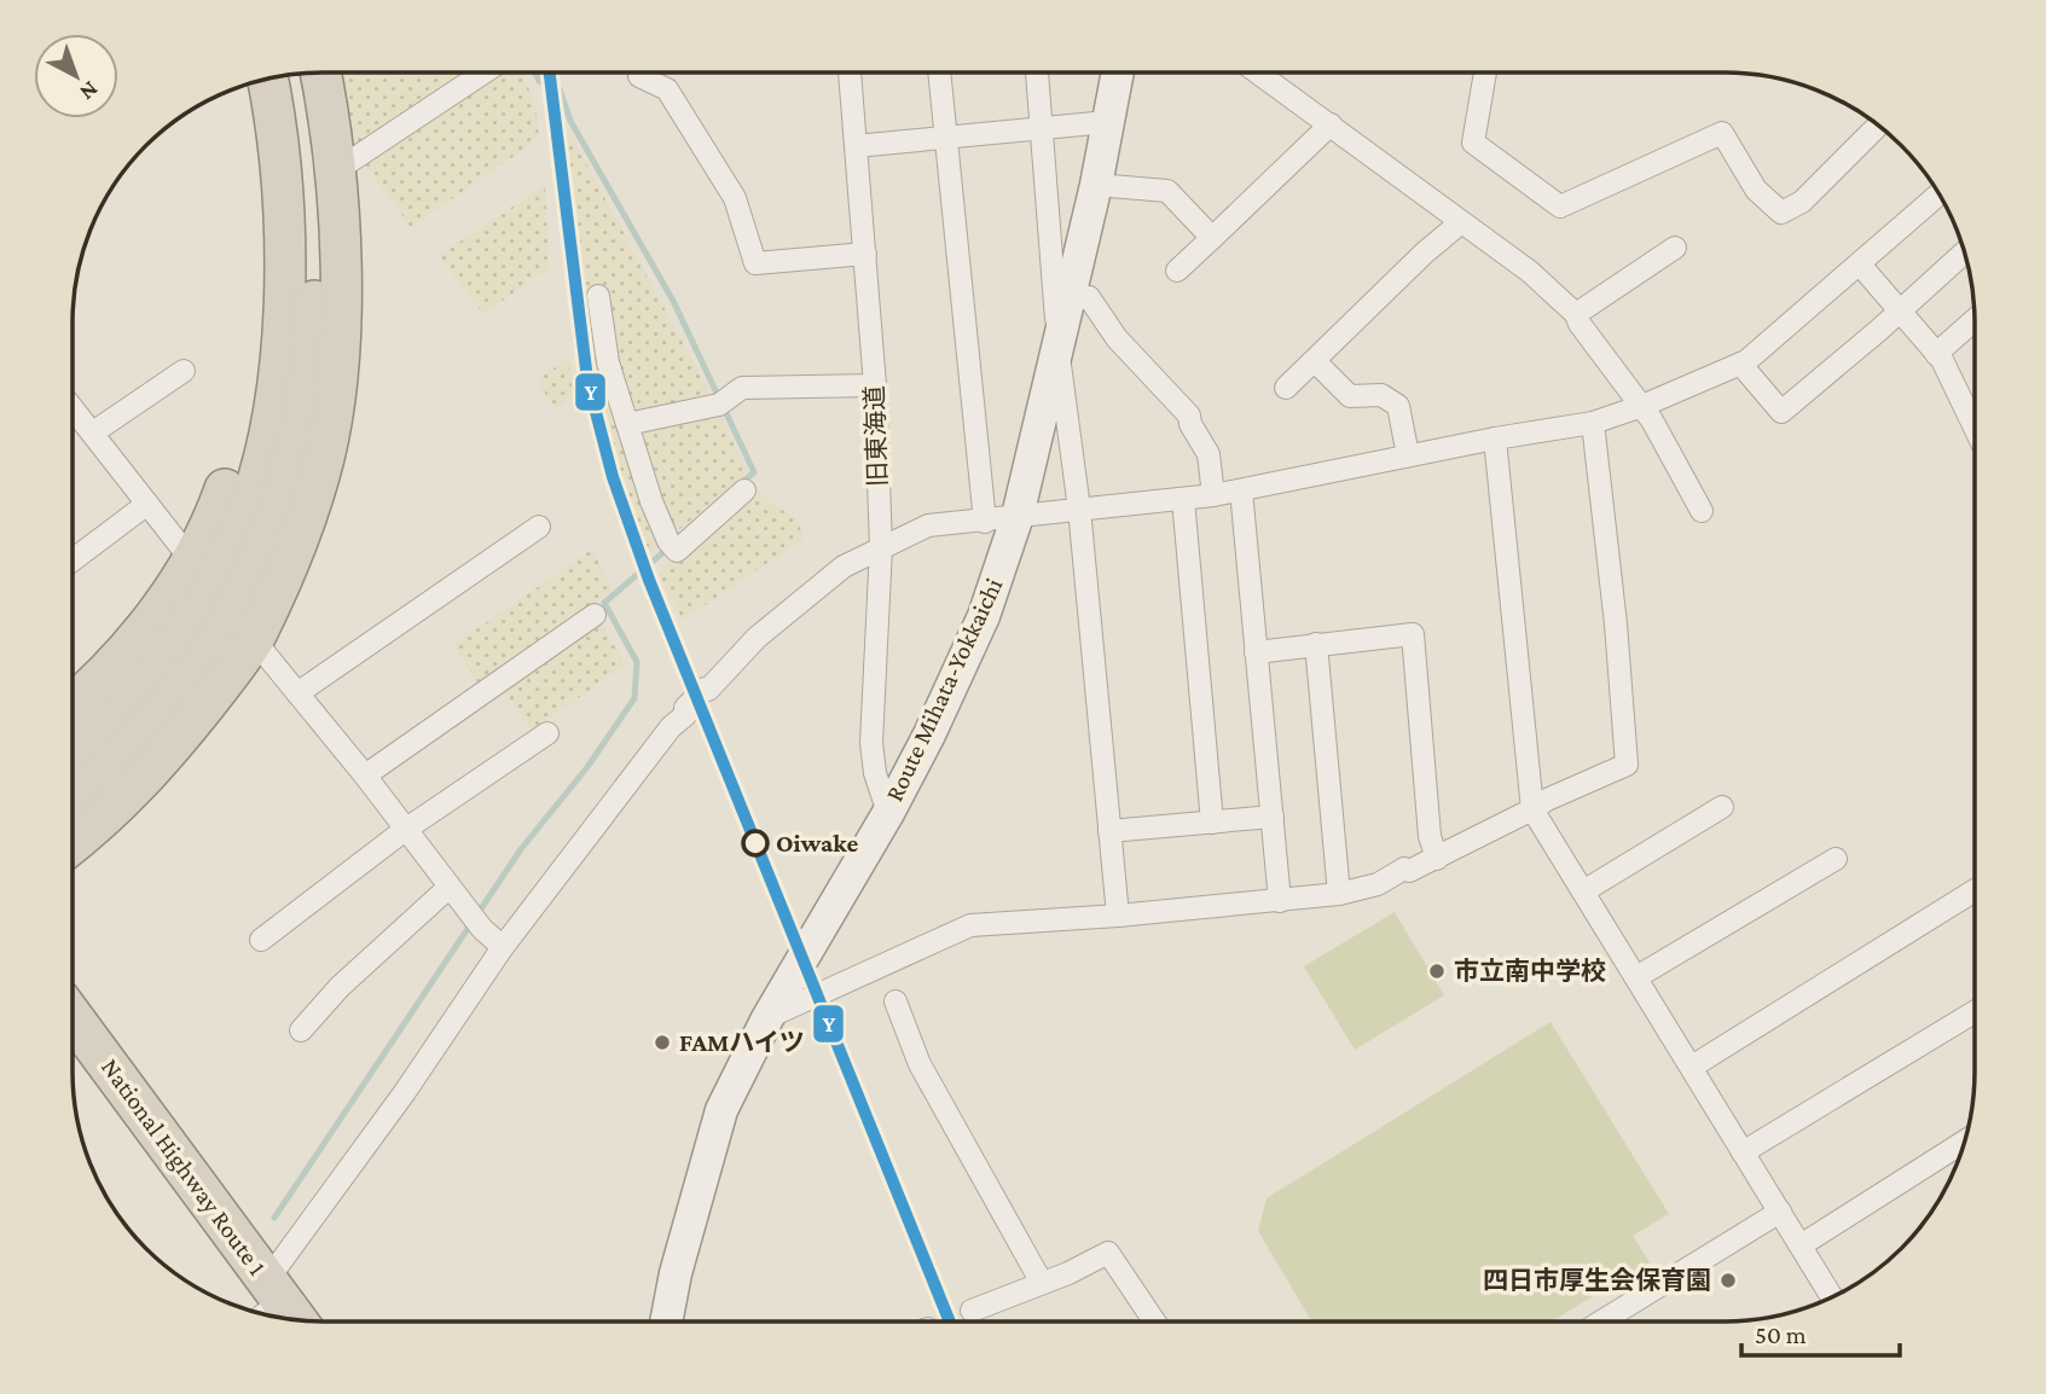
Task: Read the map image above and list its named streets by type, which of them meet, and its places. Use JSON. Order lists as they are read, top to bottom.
{
  "streets": {
    "highway": ["National Highway Route 1"],
    "main road": ["Route Mihata-Yokkaichi"],
    "street": ["旧東海道"]
  },
  "crossings": [
    ["旧東海道", "Route Mihata-Yokkaichi"]
  ],
  "places": [
    "Oiwake",
    "市立南中学校",
    "FAMハイツ",
    "四日市厚生会保育園"
  ],
  "lines": ["transit line Y"],
  "scale_bar": "50 m",
  "north": "bottom right"
}
